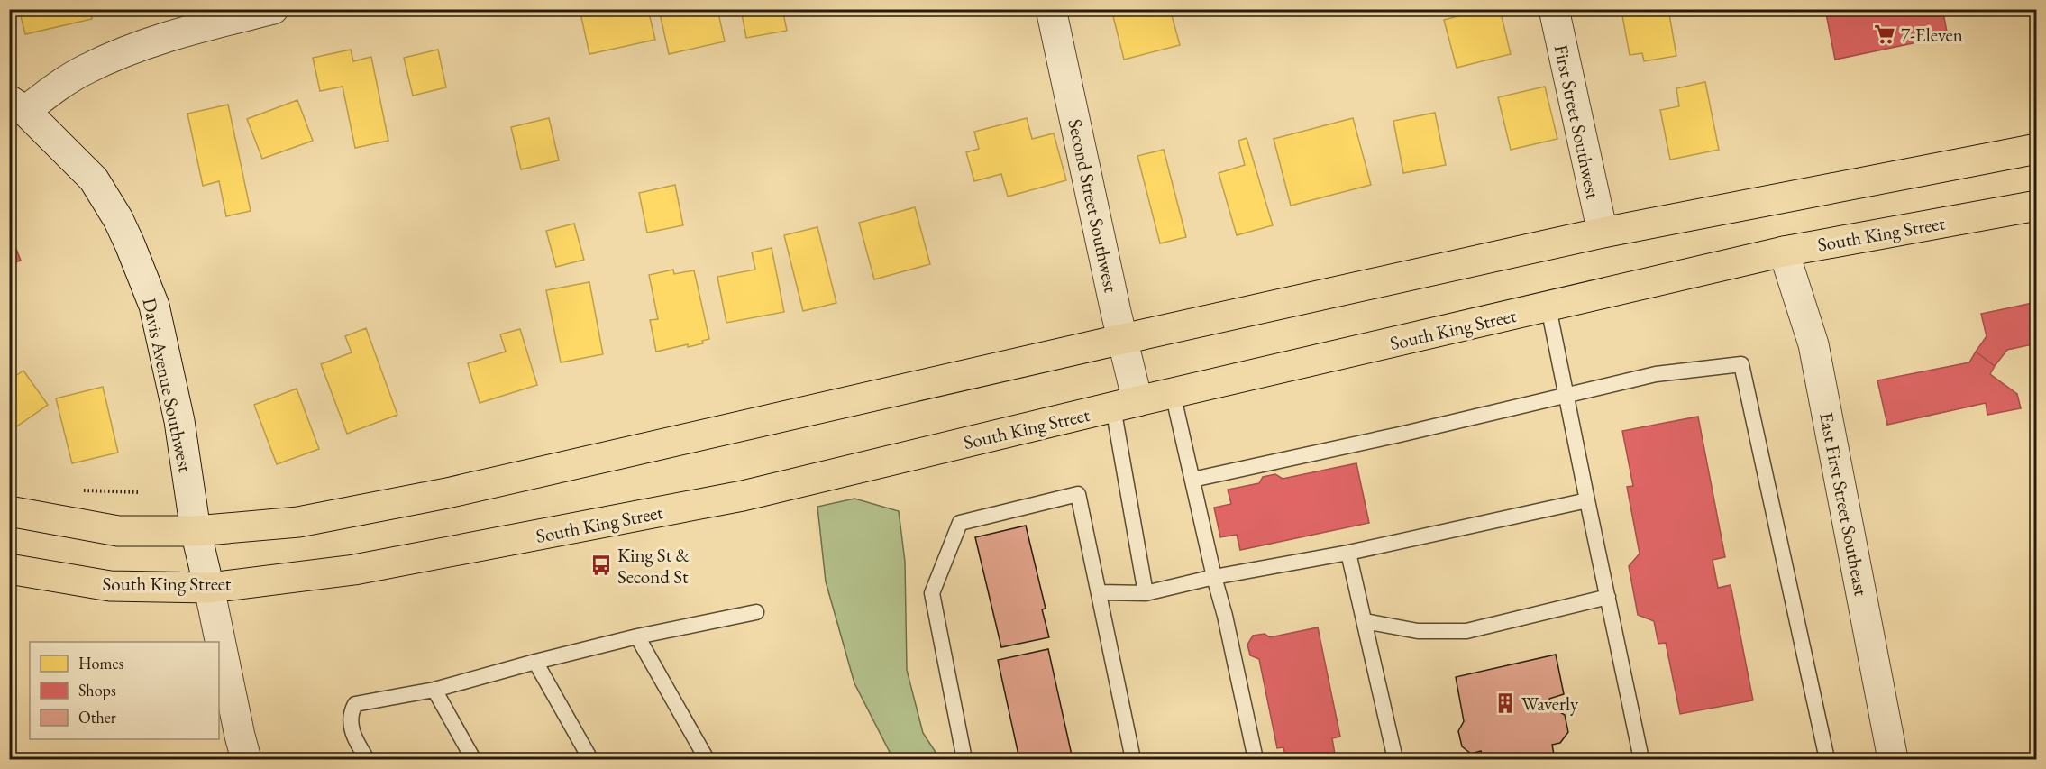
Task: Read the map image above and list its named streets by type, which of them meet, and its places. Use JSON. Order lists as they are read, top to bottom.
{
  "streets": {
    "main road": ["South King Street"],
    "street": [
      "First Street Southwest",
      "Second Street Southwest",
      "Davis Avenue Southwest",
      "East First Street Southeast"
    ]
  },
  "crossings": [
    ["Second Street Southwest", "South King Street"],
    ["South King Street", "Davis Avenue Southwest"],
    ["South King Street", "East First Street Southeast"]
  ],
  "places": {
    "supermarket": ["7-Eleven"],
    "bus stop": ["King St & Second St"],
    "building": ["Waverly"]
  },
  "legend": ["Homes", "Shops", "Other"]
}
